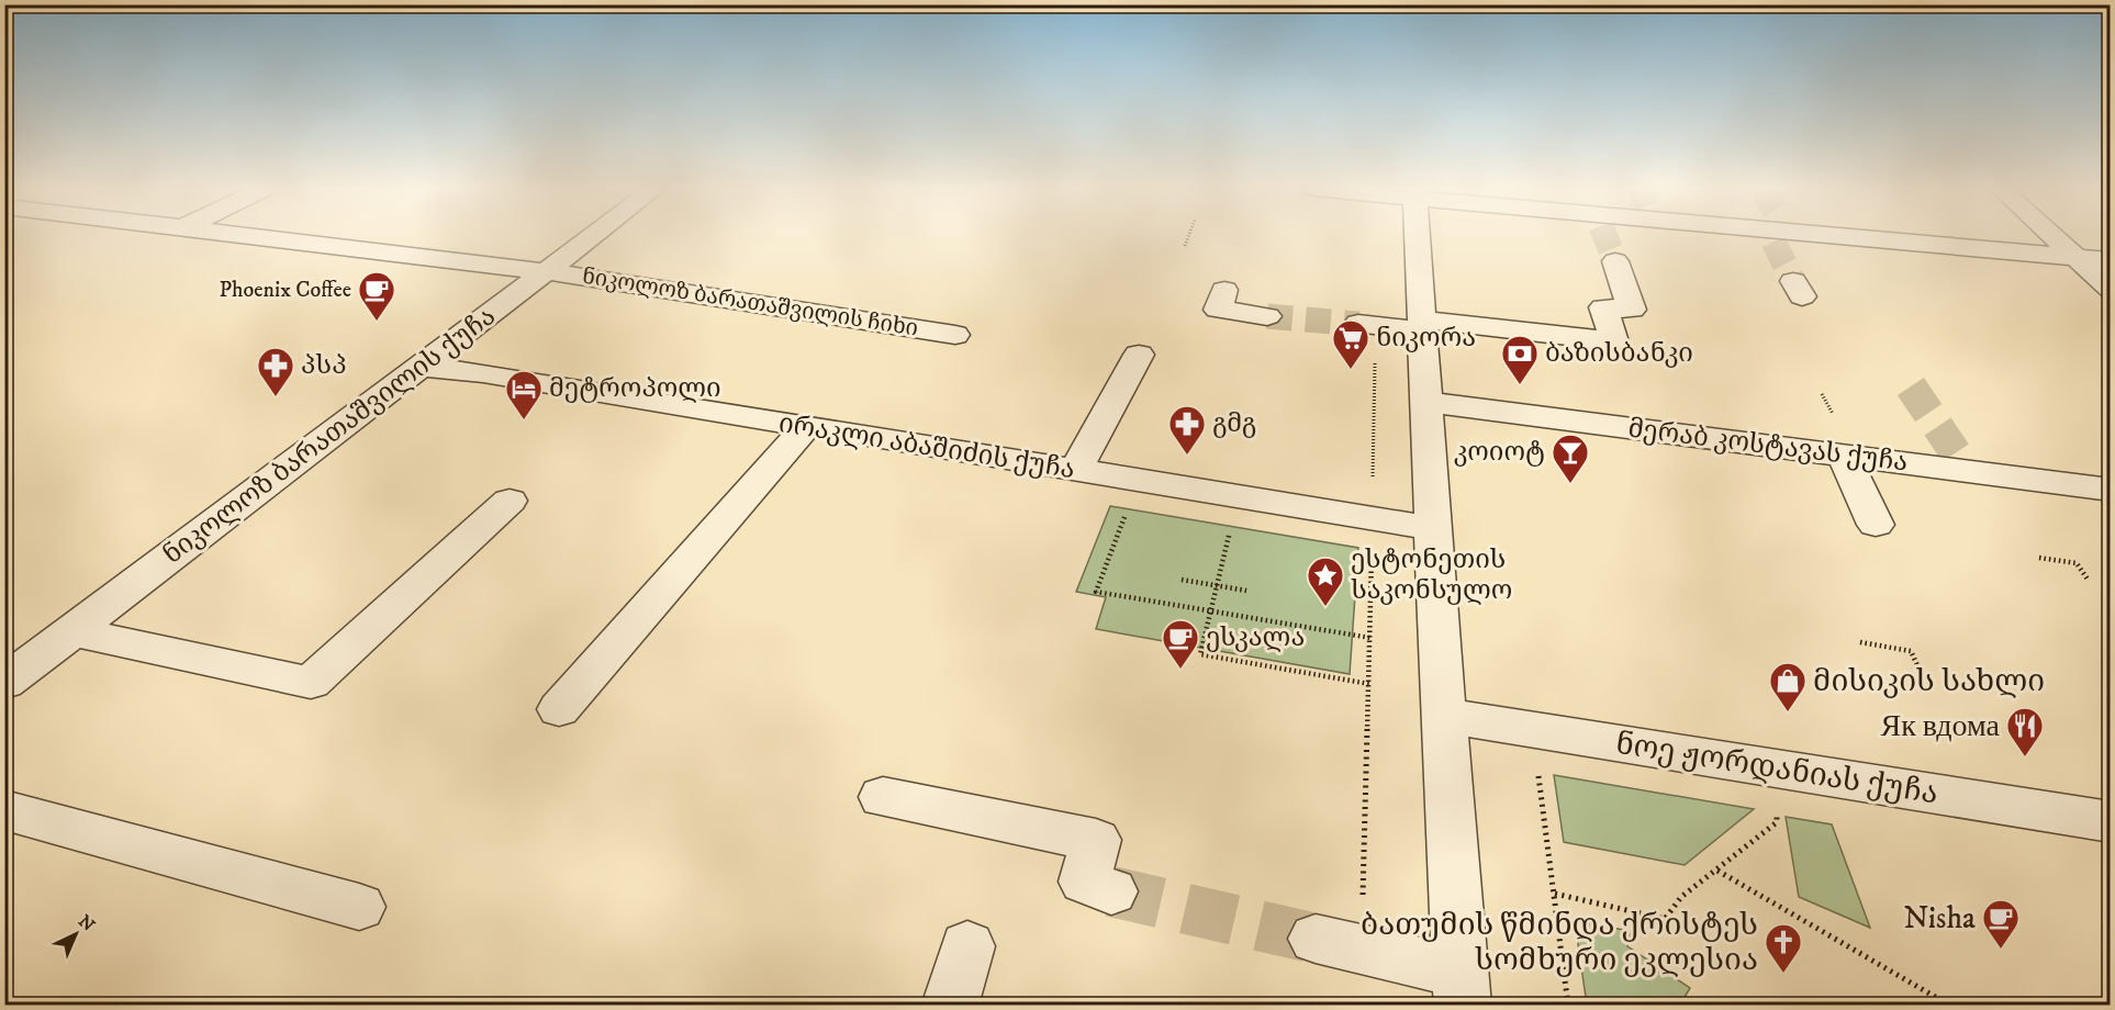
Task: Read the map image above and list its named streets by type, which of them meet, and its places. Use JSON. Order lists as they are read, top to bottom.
{
  "streets": {
    "street": [
      "ნიკოლოზ ბარათაშვილის ჩიხი",
      "ნიკოლოზ ბარათაშვილის ქუჩა",
      "მერაბ კოსტავას ქუჩა",
      "ირაკლი აბაშიძის ქუჩა",
      "ნოე ჟორდანიას ქუჩა"
    ]
  },
  "crossings": [
    ["ნიკოლოზ ბარათაშვილის ჩიხი", "ნიკოლოზ ბარათაშვილის ქუჩა"],
    ["ნიკოლოზ ბარათაშვილის ქუჩა", "ირაკლი აბაშიძის ქუჩა"]
  ],
  "places": {
    "cafe": ["Phoenix Coffee", "ესკალა", "Nisha"],
    "supermarket": ["ნიკორა"],
    "bank": ["ბაზისბანკი"],
    "pharmacy": ["პსპ", "გმგ"],
    "hotel": ["მეტროპოლი"],
    "bar": ["კოიოტ"],
    "place": ["ესტონეთის საკონსულო"],
    "shop": ["მისიკის სახლი"],
    "restaurant": ["Як вдома"],
    "church": ["ბათუმის წმინდა ქრისტეს სომხური ეკლესია"]
  },
  "north": "top right"
}
